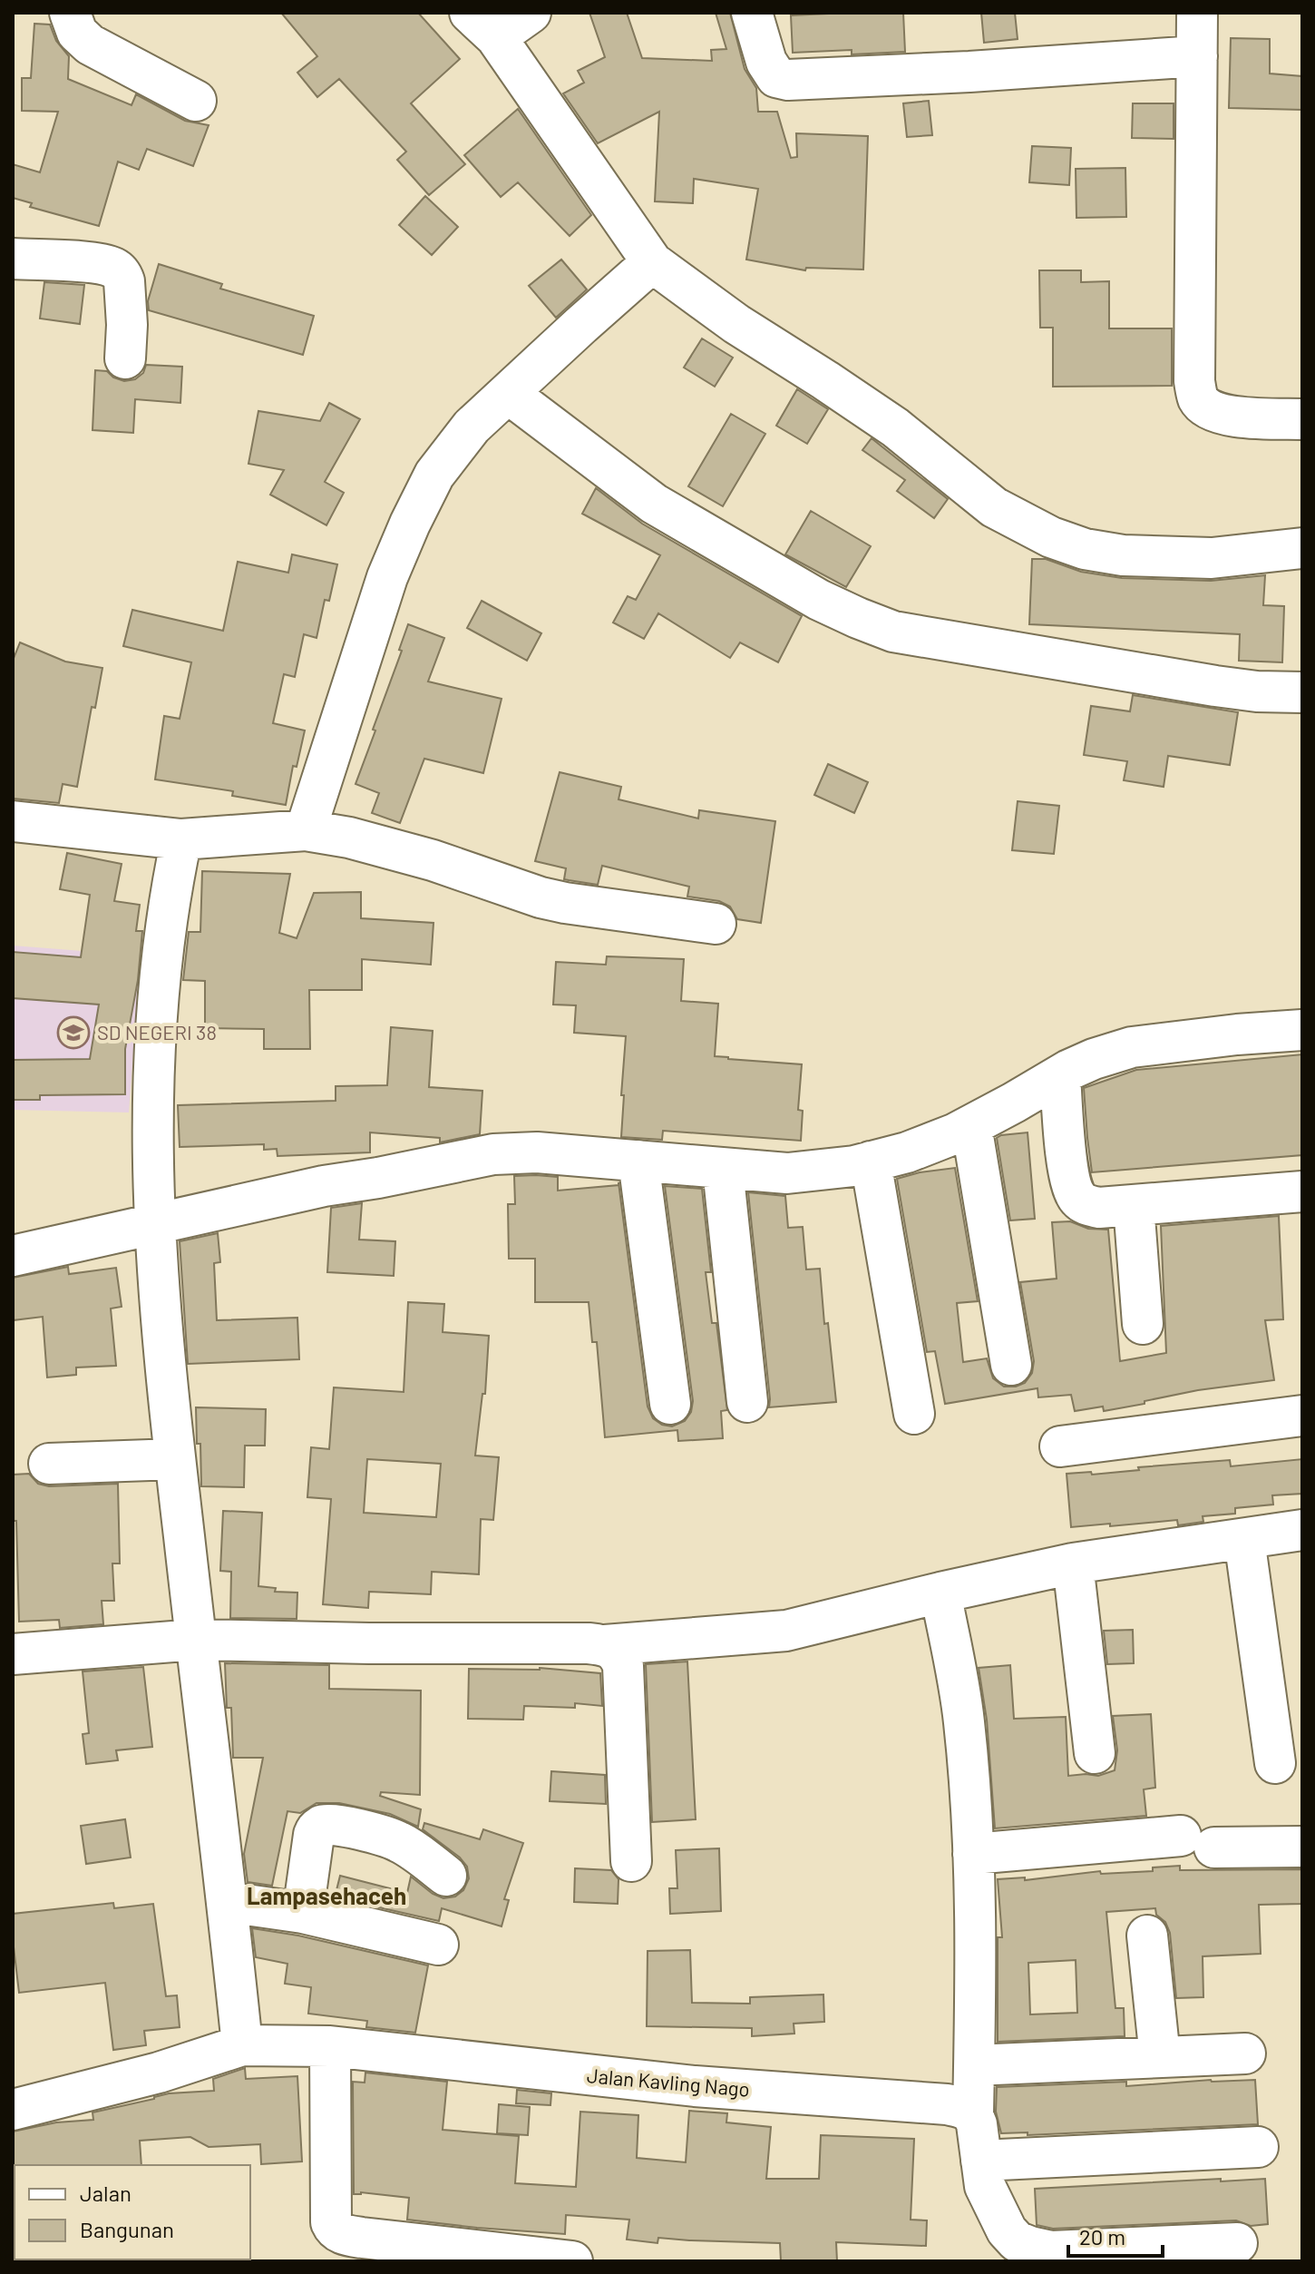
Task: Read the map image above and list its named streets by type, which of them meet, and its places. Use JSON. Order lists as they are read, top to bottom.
{
  "streets": {
    "street": ["Jalan Kavling Nago"]
  },
  "districts": ["Lampasehaceh"],
  "places": {
    "school or university": ["SD NEGERI 38"]
  },
  "legend": ["Jalan", "Bangunan"],
  "scale_bar": "20 m"
}
